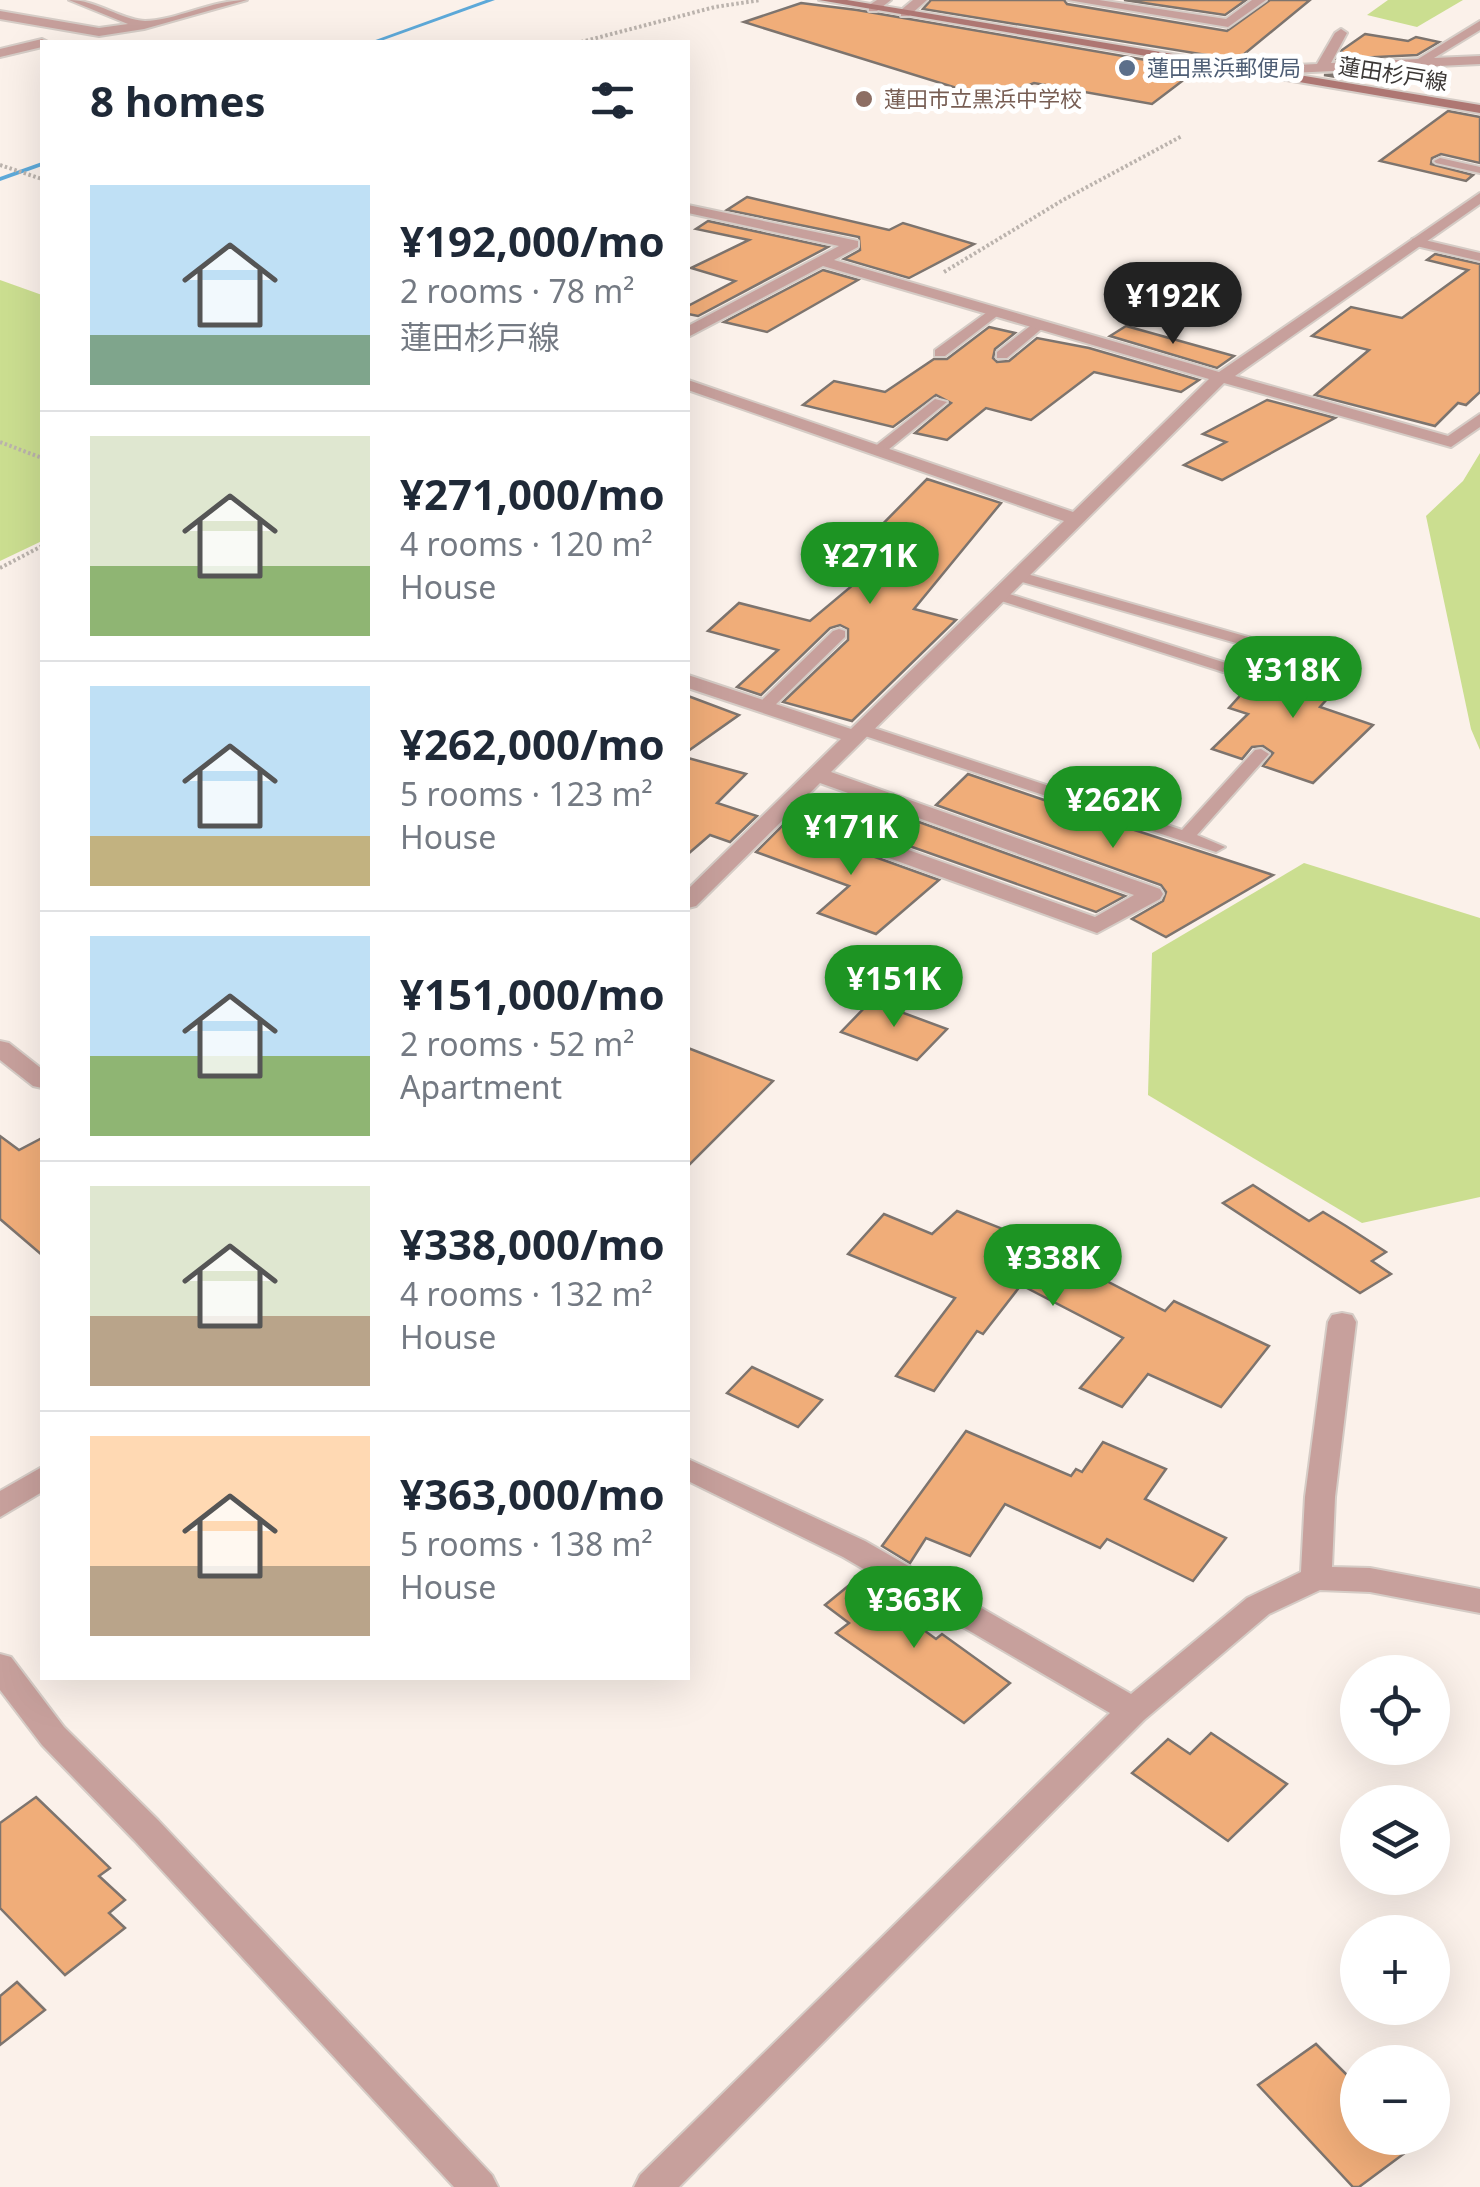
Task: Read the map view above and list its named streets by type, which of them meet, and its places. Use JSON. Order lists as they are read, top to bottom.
{
  "streets": {
    "main road": ["蓮田杉戸線"]
  },
  "places": ["蓮田黒浜郵便局", "蓮田市立黒浜中学校"],
  "page": {
    "heading": "8 homes",
    "list": [
      {
        "name": "¥192,000/mo",
        "note": "2 rooms · 78 m² · 蓮田杉戸線"
      },
      {
        "name": "¥271,000/mo",
        "note": "4 rooms · 120 m² · House"
      },
      {
        "name": "¥262,000/mo",
        "note": "5 rooms · 123 m² · House"
      },
      {
        "name": "¥151,000/mo",
        "note": "2 rooms · 52 m² · Apartment"
      },
      {
        "name": "¥338,000/mo",
        "note": "4 rooms · 132 m² · House"
      },
      {
        "name": "¥363,000/mo",
        "note": "5 rooms · 138 m² · House"
      }
    ],
    "price": [
      "¥192K",
      "¥271K",
      "¥318K",
      "¥262K",
      "¥171K",
      "¥151K",
      "¥338K",
      "¥363K"
    ],
    "map_buttons": ["+", "−"]
  }
}
